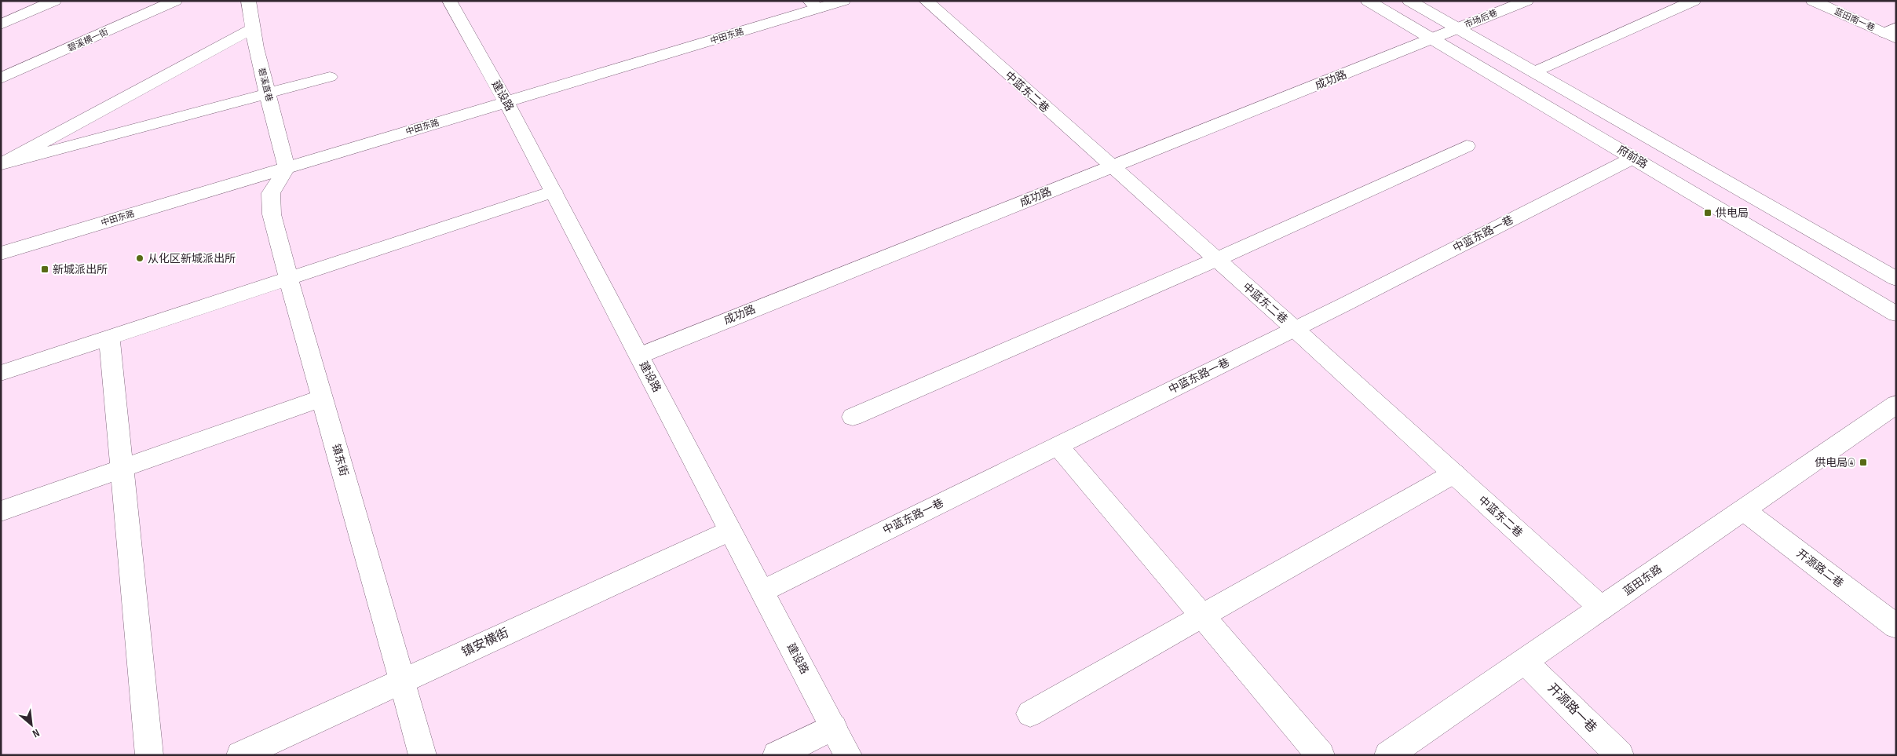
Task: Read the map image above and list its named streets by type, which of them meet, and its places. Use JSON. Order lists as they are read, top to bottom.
{
  "streets": {
    "street": [
      "市场后巷",
      "蓝田南一巷",
      "中田东路",
      "碧溪横一街",
      "成功路",
      "碧溪直巷",
      "中蓝东二巷",
      "建设路",
      "府前路",
      "中蓝东路一巷",
      "镇东街",
      "开源路二巷",
      "蓝田东路",
      "镇安横街",
      "开源路一巷"
    ]
  },
  "crossings": [
    ["市场后巷", "成功路"],
    ["市场后巷", "府前路"],
    ["中田东路", "碧溪直巷"],
    ["中田东路", "建设路"],
    ["中田东路", "镇东街"],
    ["成功路", "中蓝东二巷"],
    ["成功路", "建设路"],
    ["成功路", "府前路"],
    ["碧溪直巷", "镇东街"],
    ["中蓝东二巷", "中蓝东路一巷"],
    ["中蓝东二巷", "蓝田东路"],
    ["建设路", "中蓝东路一巷"],
    ["建设路", "镇安横街"],
    ["府前路", "中蓝东路一巷"],
    ["镇东街", "镇安横街"],
    ["开源路二巷", "蓝田东路"],
    ["蓝田东路", "开源路一巷"]
  ],
  "places": {
    "transit": ["供电局", "新城派出所", "供电局④"],
    "other": ["从化区新城派出所"]
  },
  "north": "bottom right"
}
